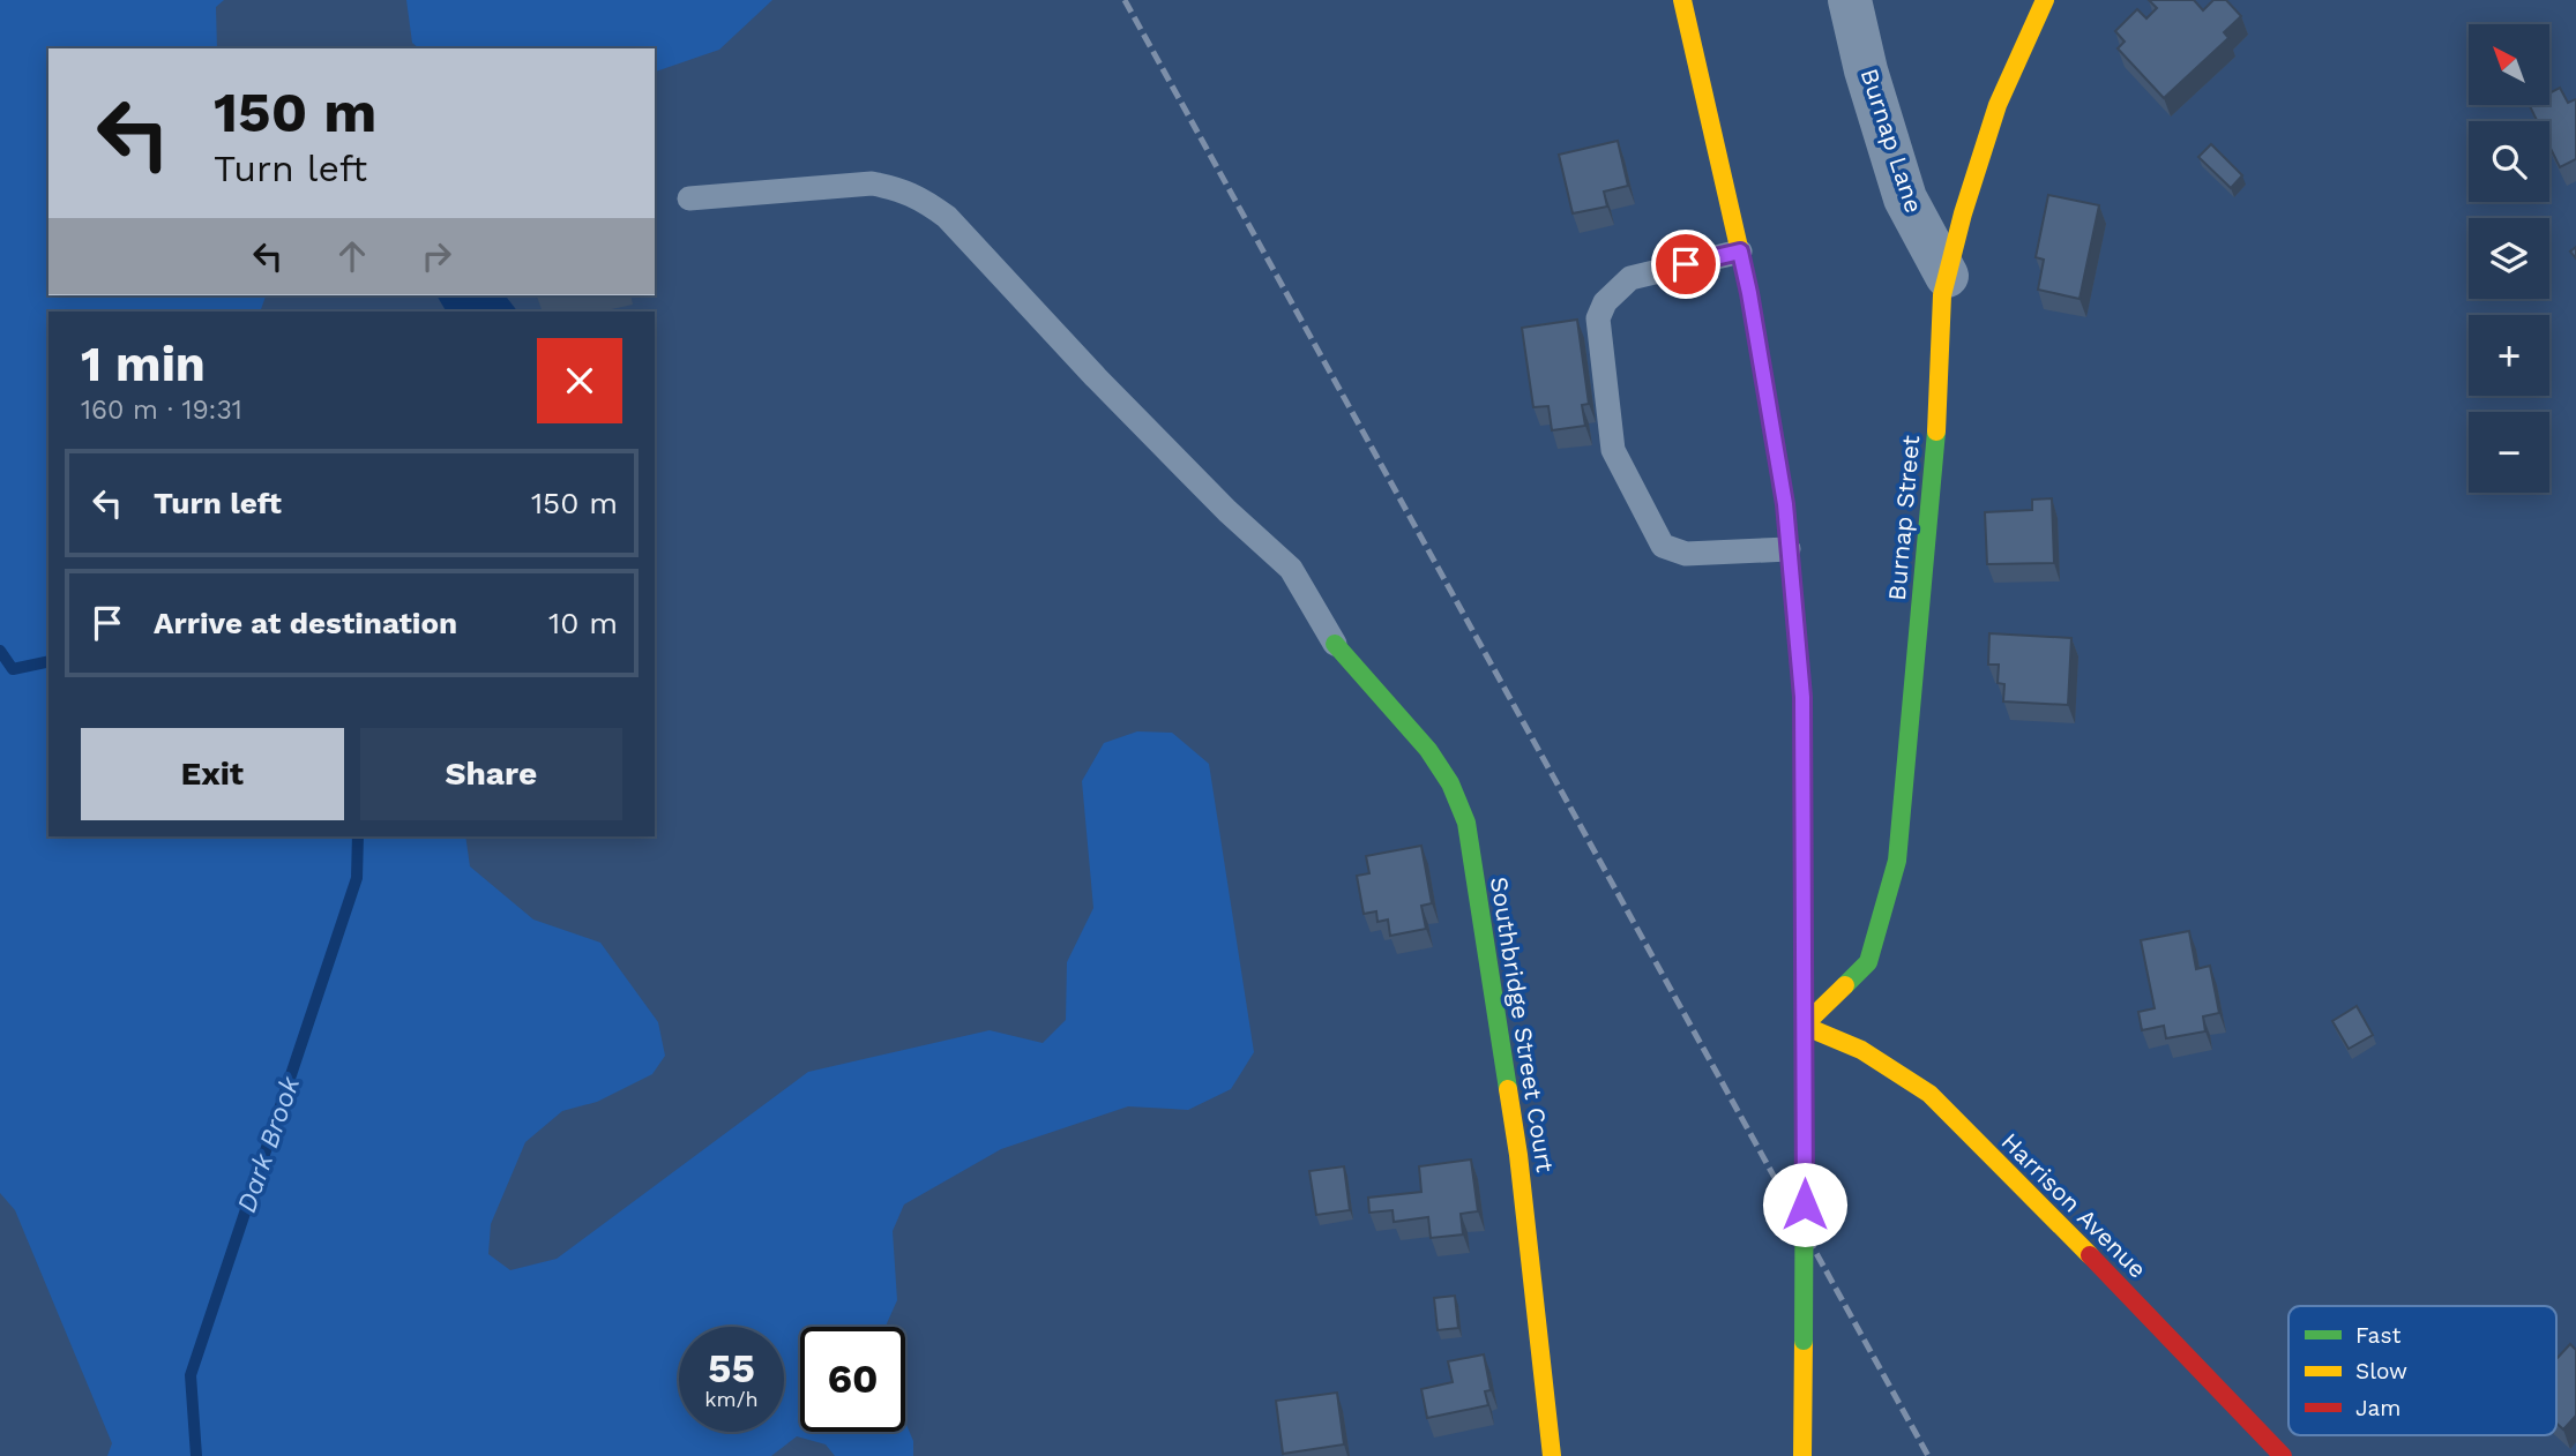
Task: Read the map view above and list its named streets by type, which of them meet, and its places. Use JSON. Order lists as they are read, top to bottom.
{
  "streets": {
    "street": [
      "Burnap Lane",
      "Burnap Street",
      "Southbridge Street Court",
      "Harrison Avenue"
    ]
  },
  "crossings": [
    ["Burnap Lane", "Burnap Street"],
    ["Burnap Street", "Harrison Avenue"]
  ],
  "water": ["Dark Brook"],
  "legend": ["Fast", "Slow", "Jam"],
  "north": "top left",
  "page": {
    "map_buttons": ["+", "−"],
    "turn": ["150 m", "Turn left"],
    "heading": ["1 min", "160 m · 19:31"],
    "list": [
      {
        "name": "Turn left",
        "value": "150 m"
      },
      {
        "name": "Arrive at destination",
        "value": "10 m"
      }
    ],
    "buttons": ["Exit", "Share"],
    "speed": "55 km/h",
    "limit": "60"
  }
}
